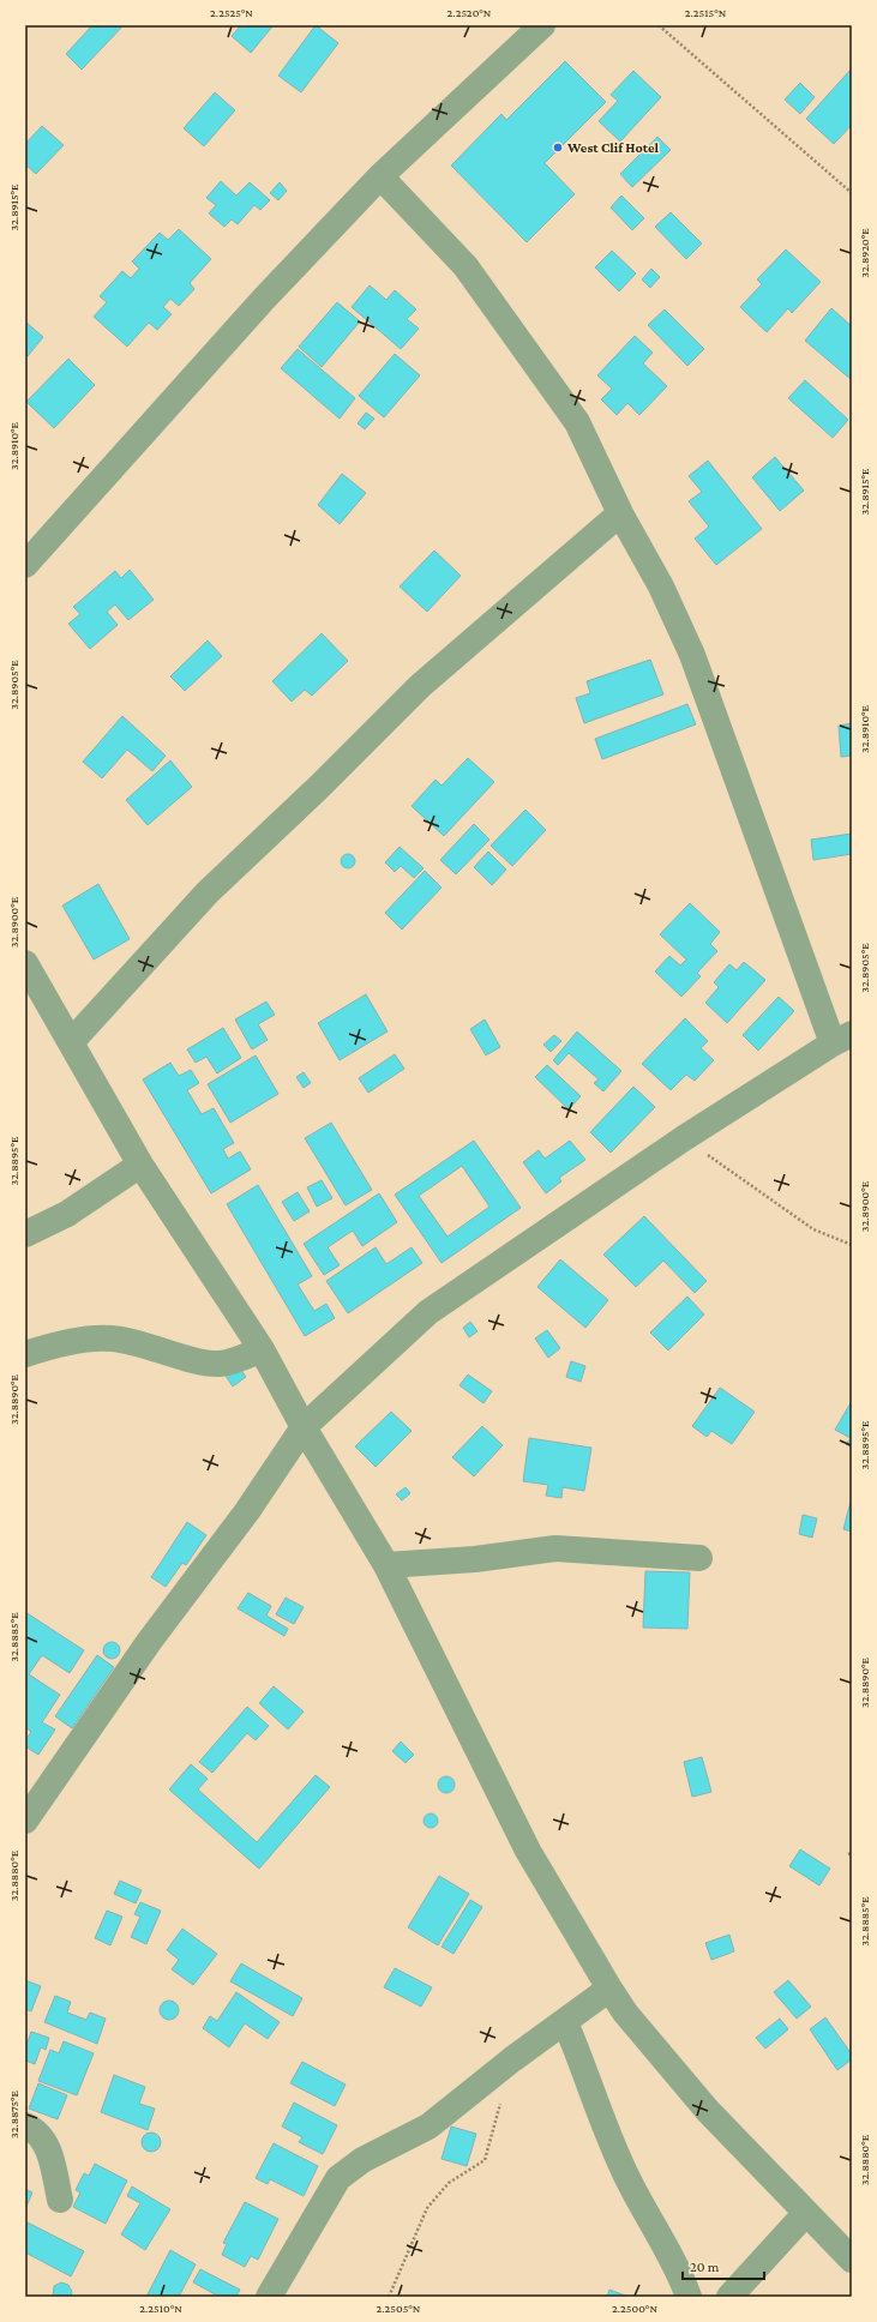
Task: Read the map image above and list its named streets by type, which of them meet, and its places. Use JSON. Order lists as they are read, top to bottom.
{
  "places": ["West Clif Hotel"],
  "scale_bar": "20 m",
  "coordinates": [
    "2.2525°N",
    "2.2520°N",
    "2.2515°N",
    "32.8915°E",
    "32.8920°E",
    "32.8910°E",
    "32.8905°E",
    "32.8900°E",
    "32.8895°E",
    "32.8890°E",
    "32.8885°E",
    "32.8880°E",
    "32.8875°E",
    "2.2510°N",
    "2.2505°N",
    "2.2500°N"
  ]
}
